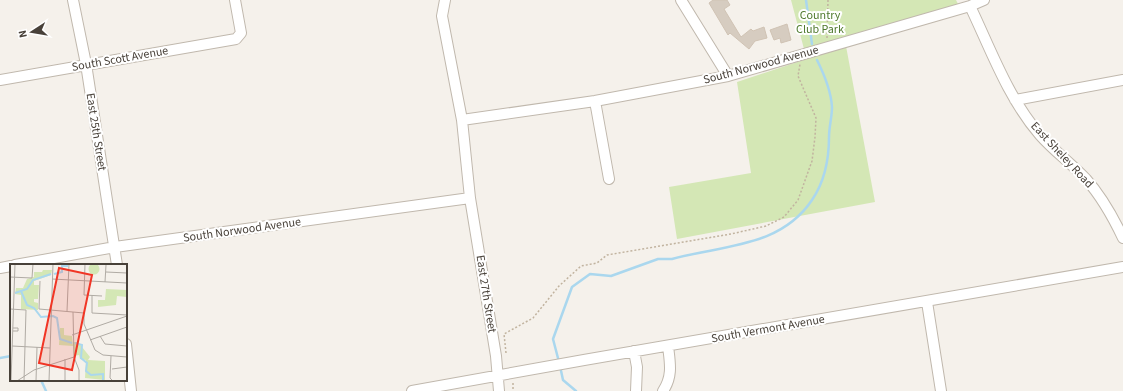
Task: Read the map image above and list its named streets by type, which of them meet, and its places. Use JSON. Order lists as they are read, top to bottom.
{
  "streets": {
    "street": [
      "South Scott Avenue",
      "South Norwood Avenue",
      "East 25th Street",
      "East Sheley Road",
      "East 27th Street",
      "South Vermont Avenue"
    ]
  },
  "crossings": [
    ["South Scott Avenue", "East 25th Street"],
    ["South Norwood Avenue", "East 25th Street"],
    ["South Norwood Avenue", "East Sheley Road"],
    ["South Norwood Avenue", "East 27th Street"],
    ["East 27th Street", "South Vermont Avenue"]
  ],
  "parks": ["Country Club Park"],
  "north": "left"
}
